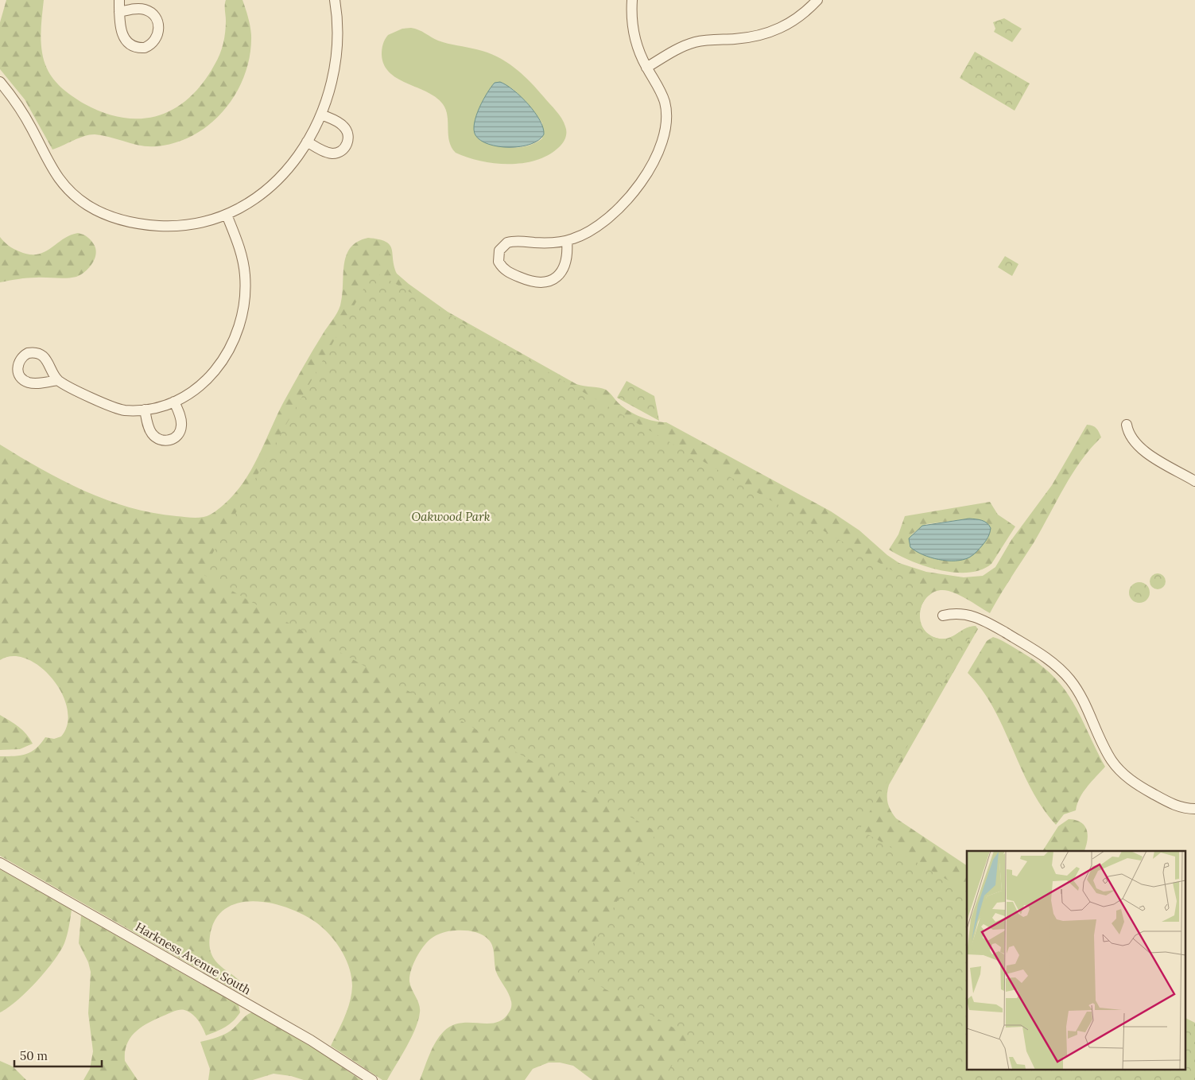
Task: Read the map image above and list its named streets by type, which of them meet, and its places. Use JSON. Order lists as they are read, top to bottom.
{
  "streets": {
    "street": ["Harkness Avenue South"]
  },
  "parks": ["Oakwood Park"],
  "scale_bar": "50 m"
}
